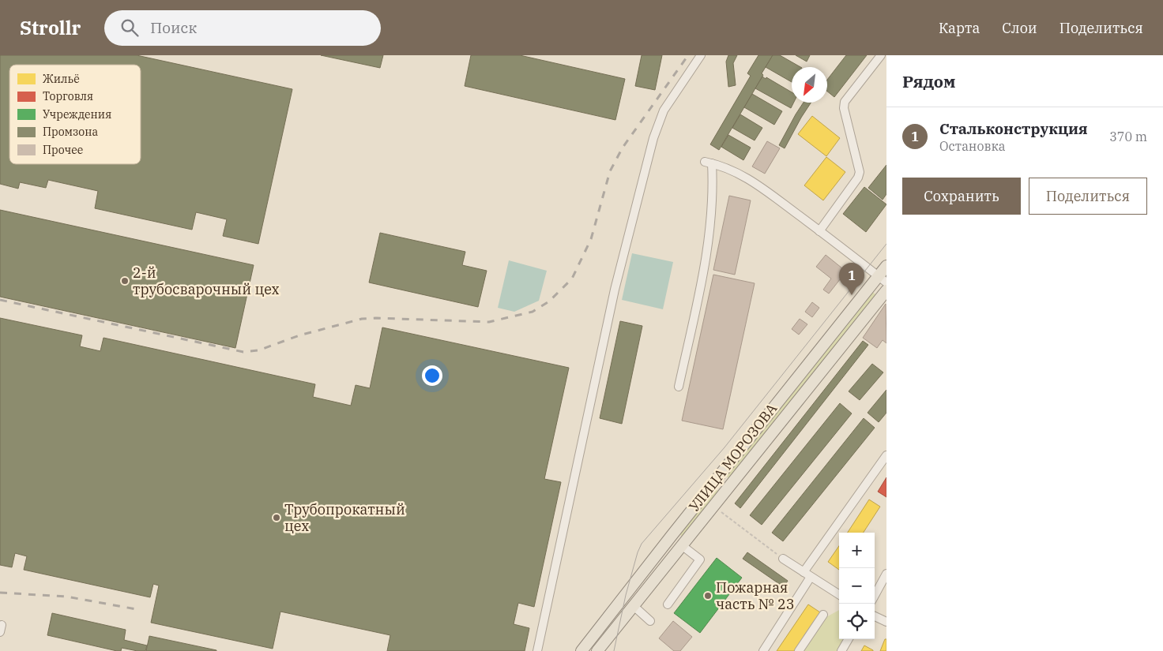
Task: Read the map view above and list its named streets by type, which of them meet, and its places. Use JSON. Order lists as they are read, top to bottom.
{
  "streets": {
    "main road": ["УЛИЦА МОРОЗОВА"]
  },
  "places": ["2-й трубосварочный цех", "Трубопрокатный цех", "Пожарная часть № 23"],
  "legend": [
    "Жильё",
    "Торговля",
    "Учреждения",
    "Промзона",
    "Прочее"
  ],
  "north": "bottom left",
  "page": {
    "header": "Strollr",
    "search": "Поиск",
    "nav": ["Карта", "Слои", "Поделиться"],
    "heading": "Рядом",
    "list": [
      {
        "mark": "1",
        "name": "Стальконструкция",
        "note": "Остановка",
        "value": "370 m"
      }
    ],
    "buttons": ["Сохранить", "Поделиться"],
    "pins": "1",
    "map_buttons": ["+", "−"]
  }
}
